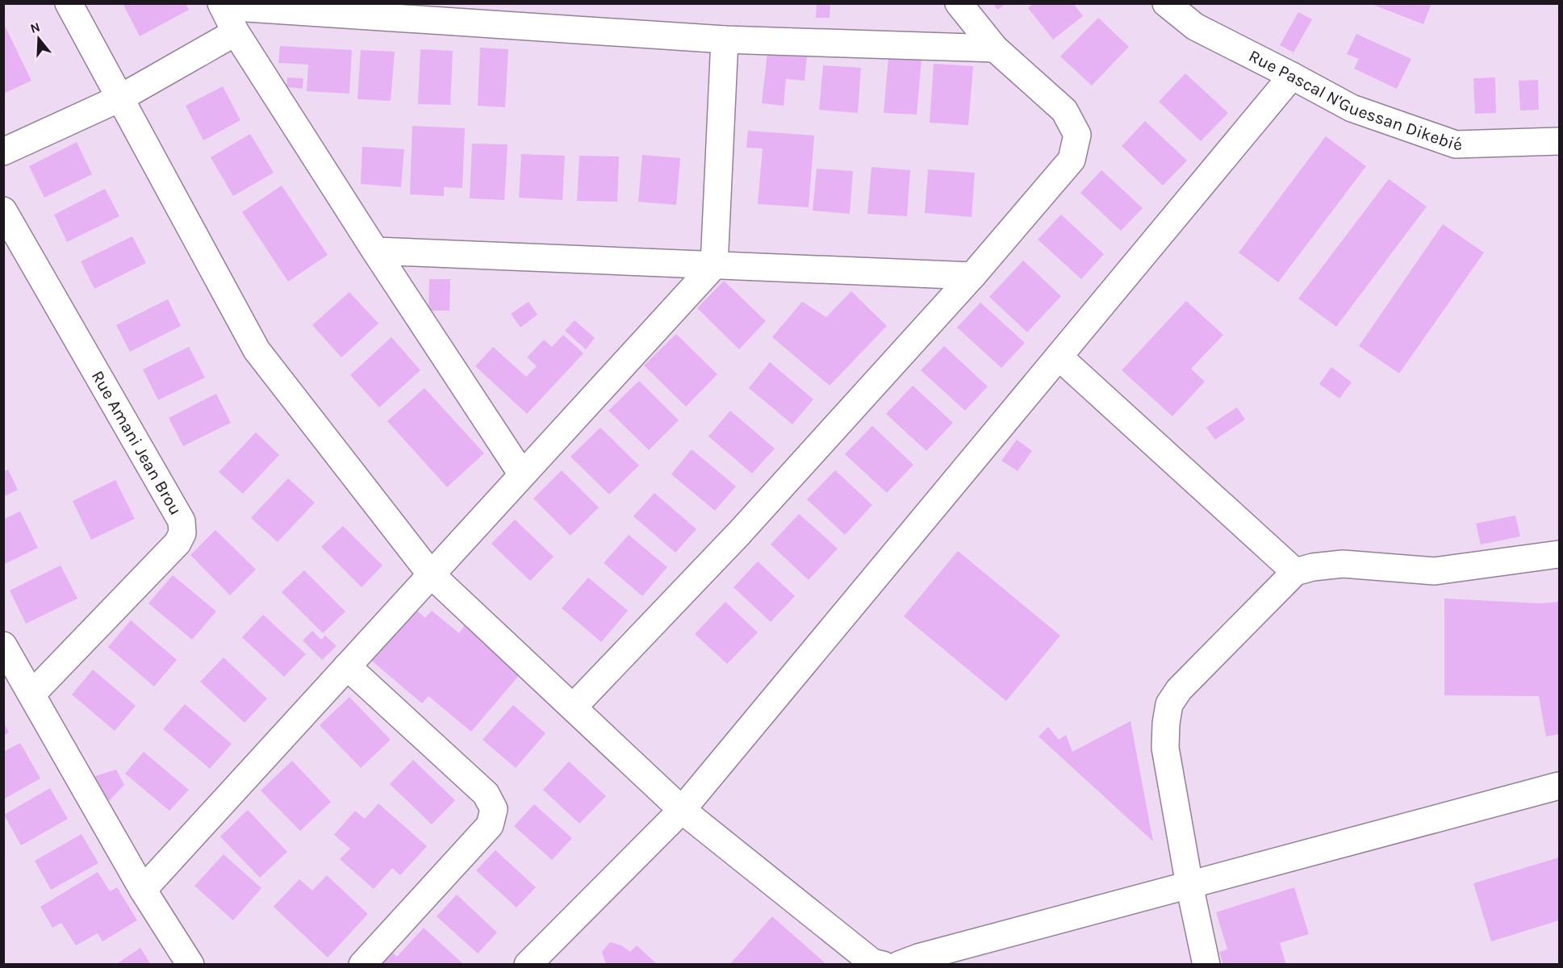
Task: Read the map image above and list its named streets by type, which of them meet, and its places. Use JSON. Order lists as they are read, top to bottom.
{
  "streets": {
    "street": ["Rue Pascal N'Guessan Dikebié", "Rue Amani Jean Brou"]
  },
  "north": "top"
}
